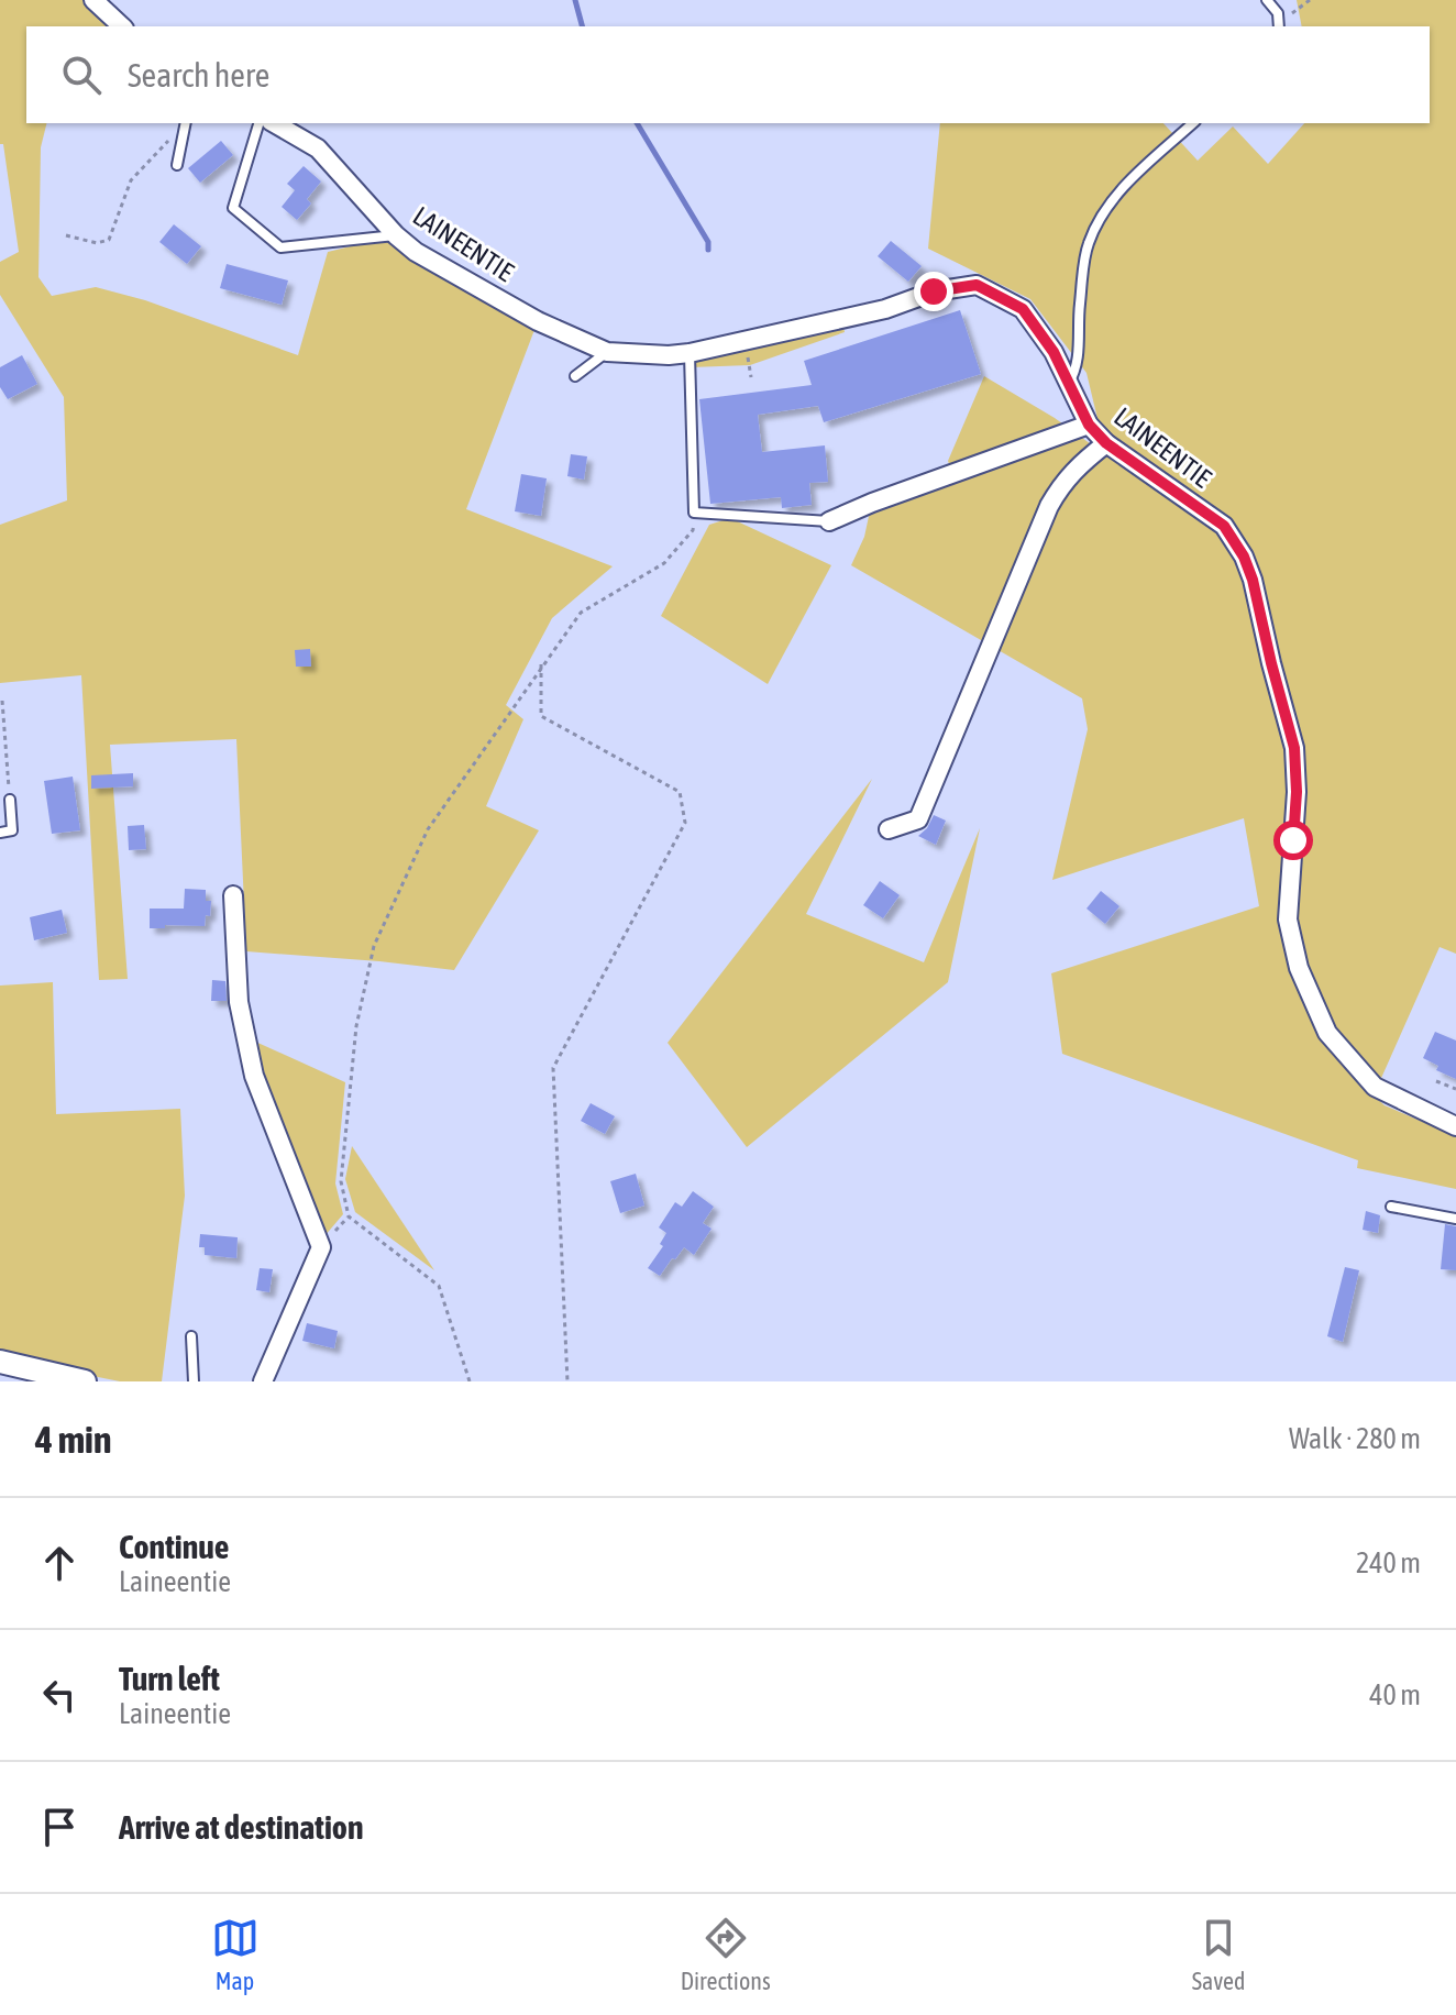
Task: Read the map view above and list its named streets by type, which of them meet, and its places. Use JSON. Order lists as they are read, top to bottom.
{
  "streets": {
    "street": ["LAINEENTIE"]
  },
  "page": {
    "search": "Search here",
    "heading": ["4 min", "Walk · 280 m"],
    "list": [
      ["Continue", "Laineentie", "240 m"],
      ["Turn left", "Laineentie", "40 m"],
      "Arrive at destination"
    ],
    "nav": ["Map", "Directions", "Saved"]
  }
}
